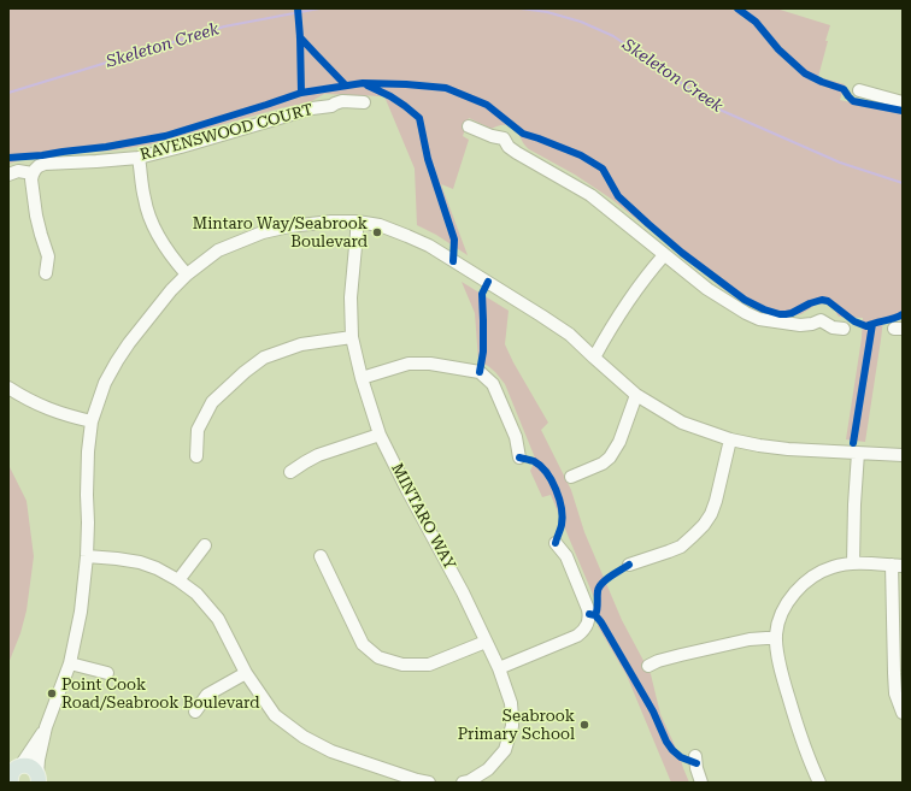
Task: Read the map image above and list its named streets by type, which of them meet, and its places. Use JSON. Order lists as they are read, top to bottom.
{
  "streets": {
    "street": ["RAVENSWOOD COURT", "MINTARO WAY"]
  },
  "water": ["Skeleton Creek"],
  "places": ["Mintaro Way/Seabrook Boulevard", "Point Cook Road/Seabrook Boulevard", "Seabrook Primary School"]
}
